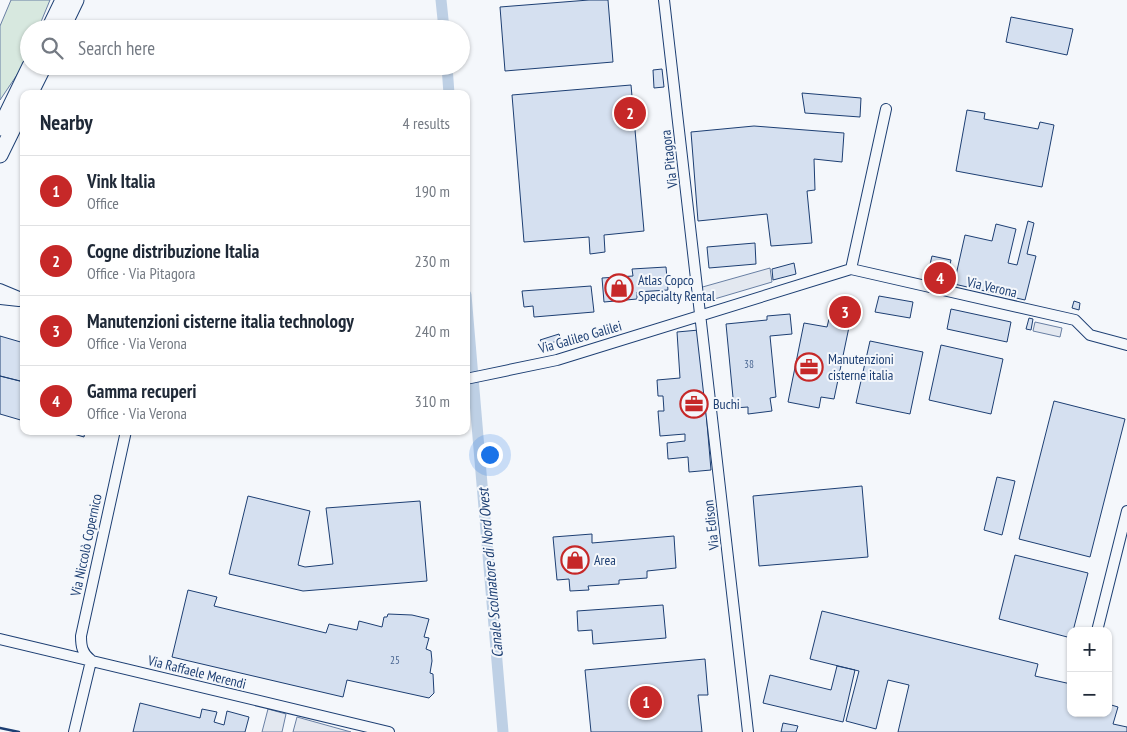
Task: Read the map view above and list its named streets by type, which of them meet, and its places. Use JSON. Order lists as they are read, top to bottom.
{
  "streets": {
    "street": [
      "Via Pitagora",
      "Via Verona",
      "Via Galileo Galilei",
      "Via Edison",
      "Via Niccolò Copernico",
      "Via Raffaele Merendi"
    ]
  },
  "crossings": [
    ["Via Pitagora", "Via Verona"],
    ["Via Pitagora", "Via Galileo Galilei"],
    ["Via Pitagora", "Via Edison"],
    ["Via Verona", "Via Galileo Galilei"],
    ["Via Verona", "Via Edison"],
    ["Via Galileo Galilei", "Via Edison"],
    ["Via Niccolò Copernico", "Via Raffaele Merendi"]
  ],
  "water": ["Canale Scolmatore di Nord Ovest"],
  "places": {
    "shop": ["Atlas Copco Specialty Rental", "Area"],
    "office": ["Manutenzioni cisterne italia", "Buchi"]
  },
  "house_numbers": ["38", "25"],
  "page": {
    "search": "Search here",
    "heading": ["Nearby", "4 results"],
    "pins": [
      "2",
      "4",
      "3",
      "1"
    ],
    "list": [
      {
        "mark": "1",
        "name": "Vink Italia",
        "note": "Office",
        "value": "190 m"
      },
      {
        "mark": "2",
        "name": "Cogne distribuzione Italia",
        "note": "Office · Via Pitagora",
        "value": "230 m"
      },
      {
        "mark": "3",
        "name": "Manutenzioni cisterne italia technology",
        "note": "Office · Via Verona",
        "value": "240 m"
      },
      {
        "mark": "4",
        "name": "Gamma recuperi",
        "note": "Office · Via Verona",
        "value": "310 m"
      }
    ],
    "map_buttons": ["+", "−"]
  }
}
